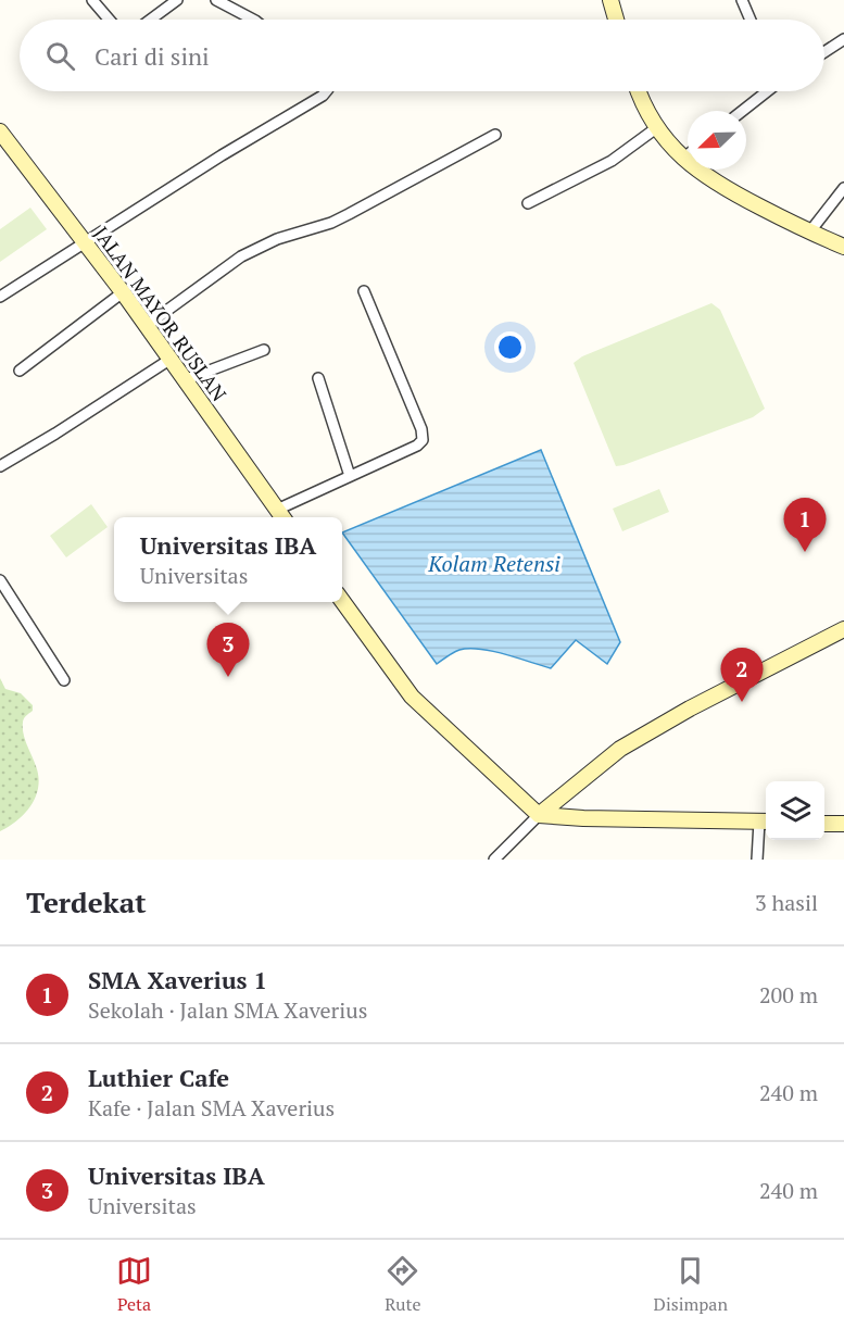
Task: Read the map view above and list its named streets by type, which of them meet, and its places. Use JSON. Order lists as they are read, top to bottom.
{
  "streets": {
    "street": ["JALAN MAYOR RUSLAN"]
  },
  "water": ["Kolam Retensi"],
  "north": "bottom left",
  "page": {
    "search": "Cari di sini",
    "pins": ["1", "3", "2"],
    "popup": ["Universitas IBA", "Universitas"],
    "heading": ["Terdekat", "3 hasil"],
    "list": [
      {
        "mark": "1",
        "name": "SMA Xaverius 1",
        "note": "Sekolah · Jalan SMA Xaverius",
        "value": "200 m"
      },
      {
        "mark": "2",
        "name": "Luthier Cafe",
        "note": "Kafe · Jalan SMA Xaverius",
        "value": "240 m"
      },
      {
        "mark": "3",
        "name": "Universitas IBA",
        "note": "Universitas",
        "value": "240 m"
      }
    ],
    "nav": ["Peta", "Rute", "Disimpan"]
  }
}
